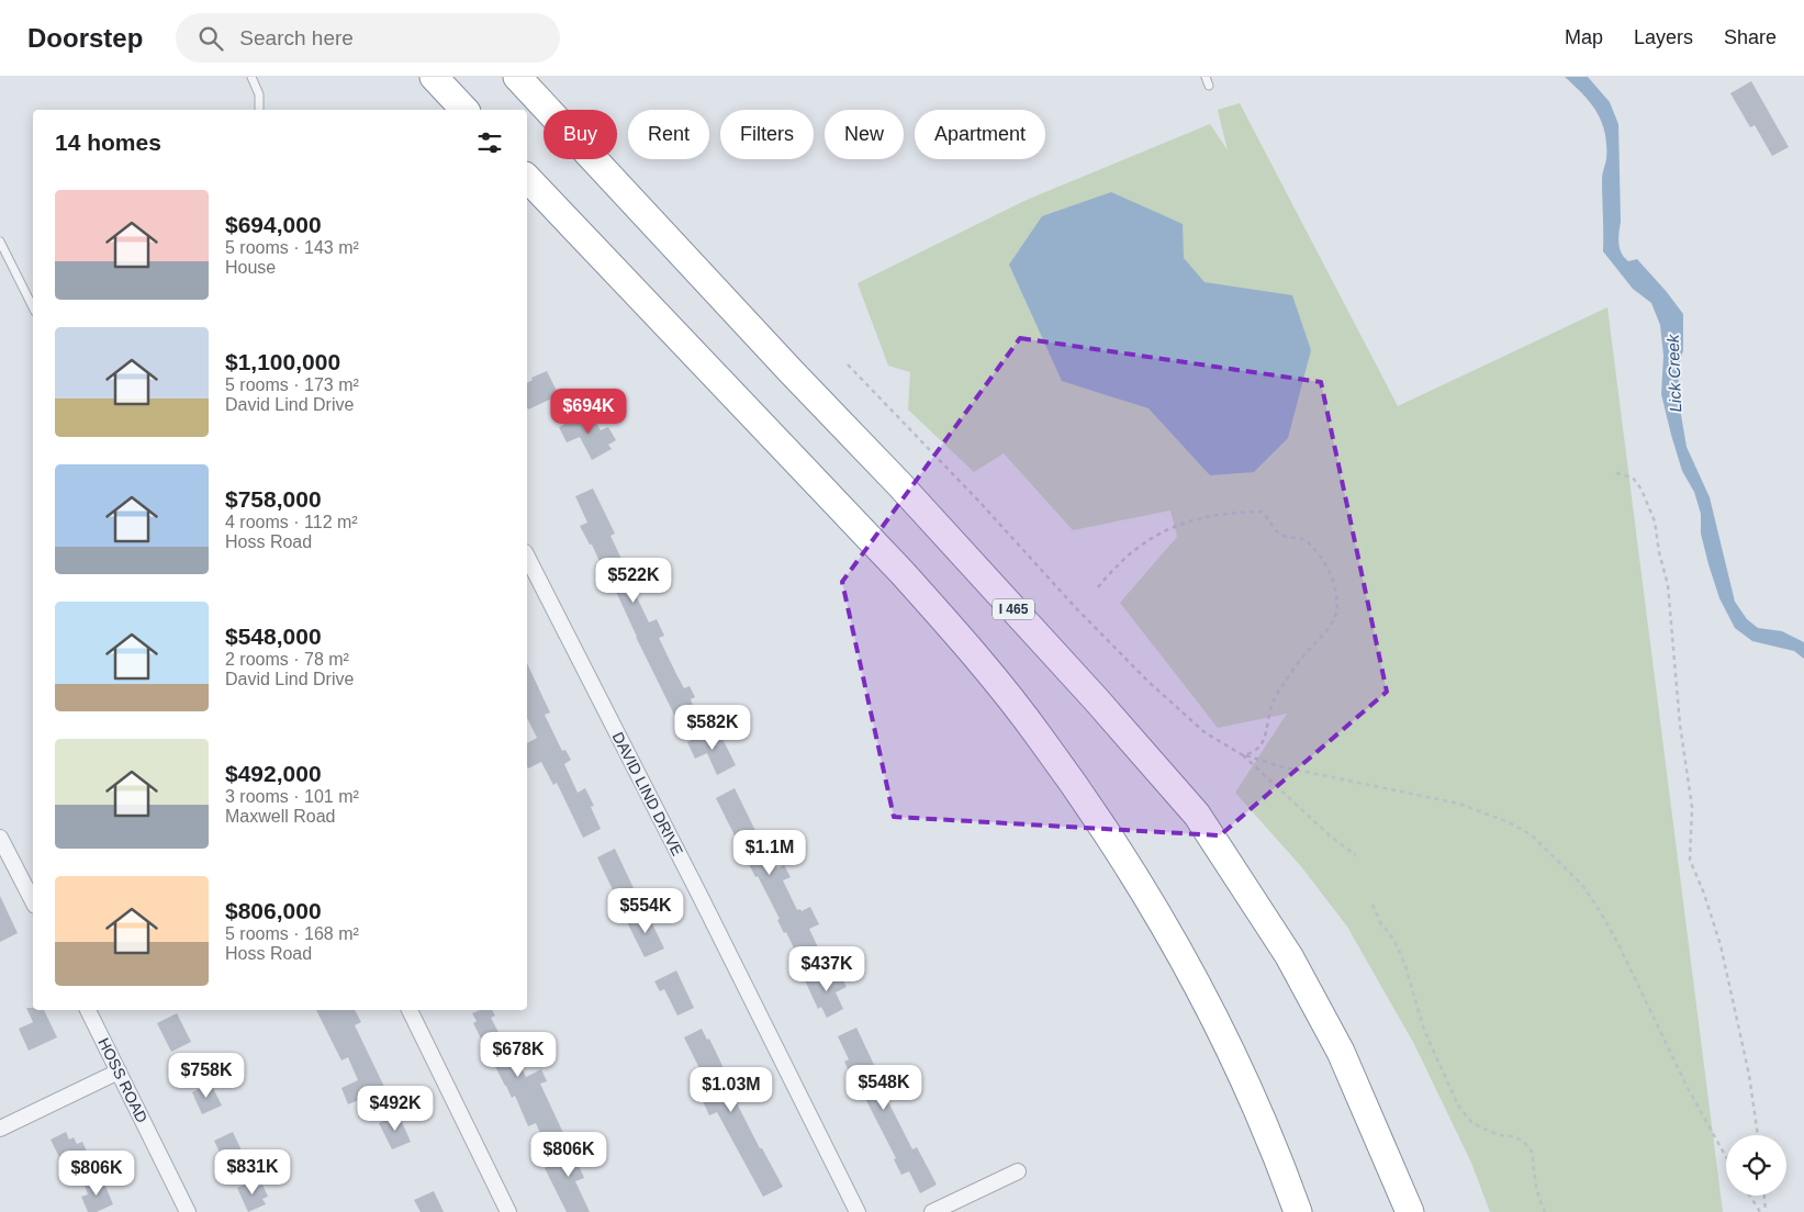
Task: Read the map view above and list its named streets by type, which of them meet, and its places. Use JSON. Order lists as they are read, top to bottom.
{
  "streets": {
    "highway": ["I 465"],
    "street": ["DAVID LIND DRIVE", "HOSS ROAD"]
  },
  "water": ["Lick Creek"],
  "page": {
    "header": "Doorstep",
    "search": "Search here",
    "nav": ["Map", "Layers", "Share"],
    "chip": [
      "Buy",
      "Rent",
      "Filters",
      "New",
      "Apartment"
    ],
    "heading": "14 homes",
    "list": [
      {
        "name": "$694,000",
        "note": "5 rooms · 143 m² · House"
      },
      {
        "name": "$1,100,000",
        "note": "5 rooms · 173 m² · David Lind Drive"
      },
      {
        "name": "$758,000",
        "note": "4 rooms · 112 m² · Hoss Road"
      },
      {
        "name": "$548,000",
        "note": "2 rooms · 78 m² · David Lind Drive"
      },
      {
        "name": "$492,000",
        "note": "3 rooms · 101 m² · Maxwell Road"
      },
      {
        "name": "$806,000",
        "note": "5 rooms · 168 m² · Hoss Road"
      }
    ],
    "price": [
      "$694K",
      "$522K",
      "$582K",
      "$1.1M",
      "$554K",
      "$437K",
      "$678K",
      "$758K",
      "$548K",
      "$1.03M",
      "$492K",
      "$806K",
      "$831K",
      "$806K"
    ]
  }
}
